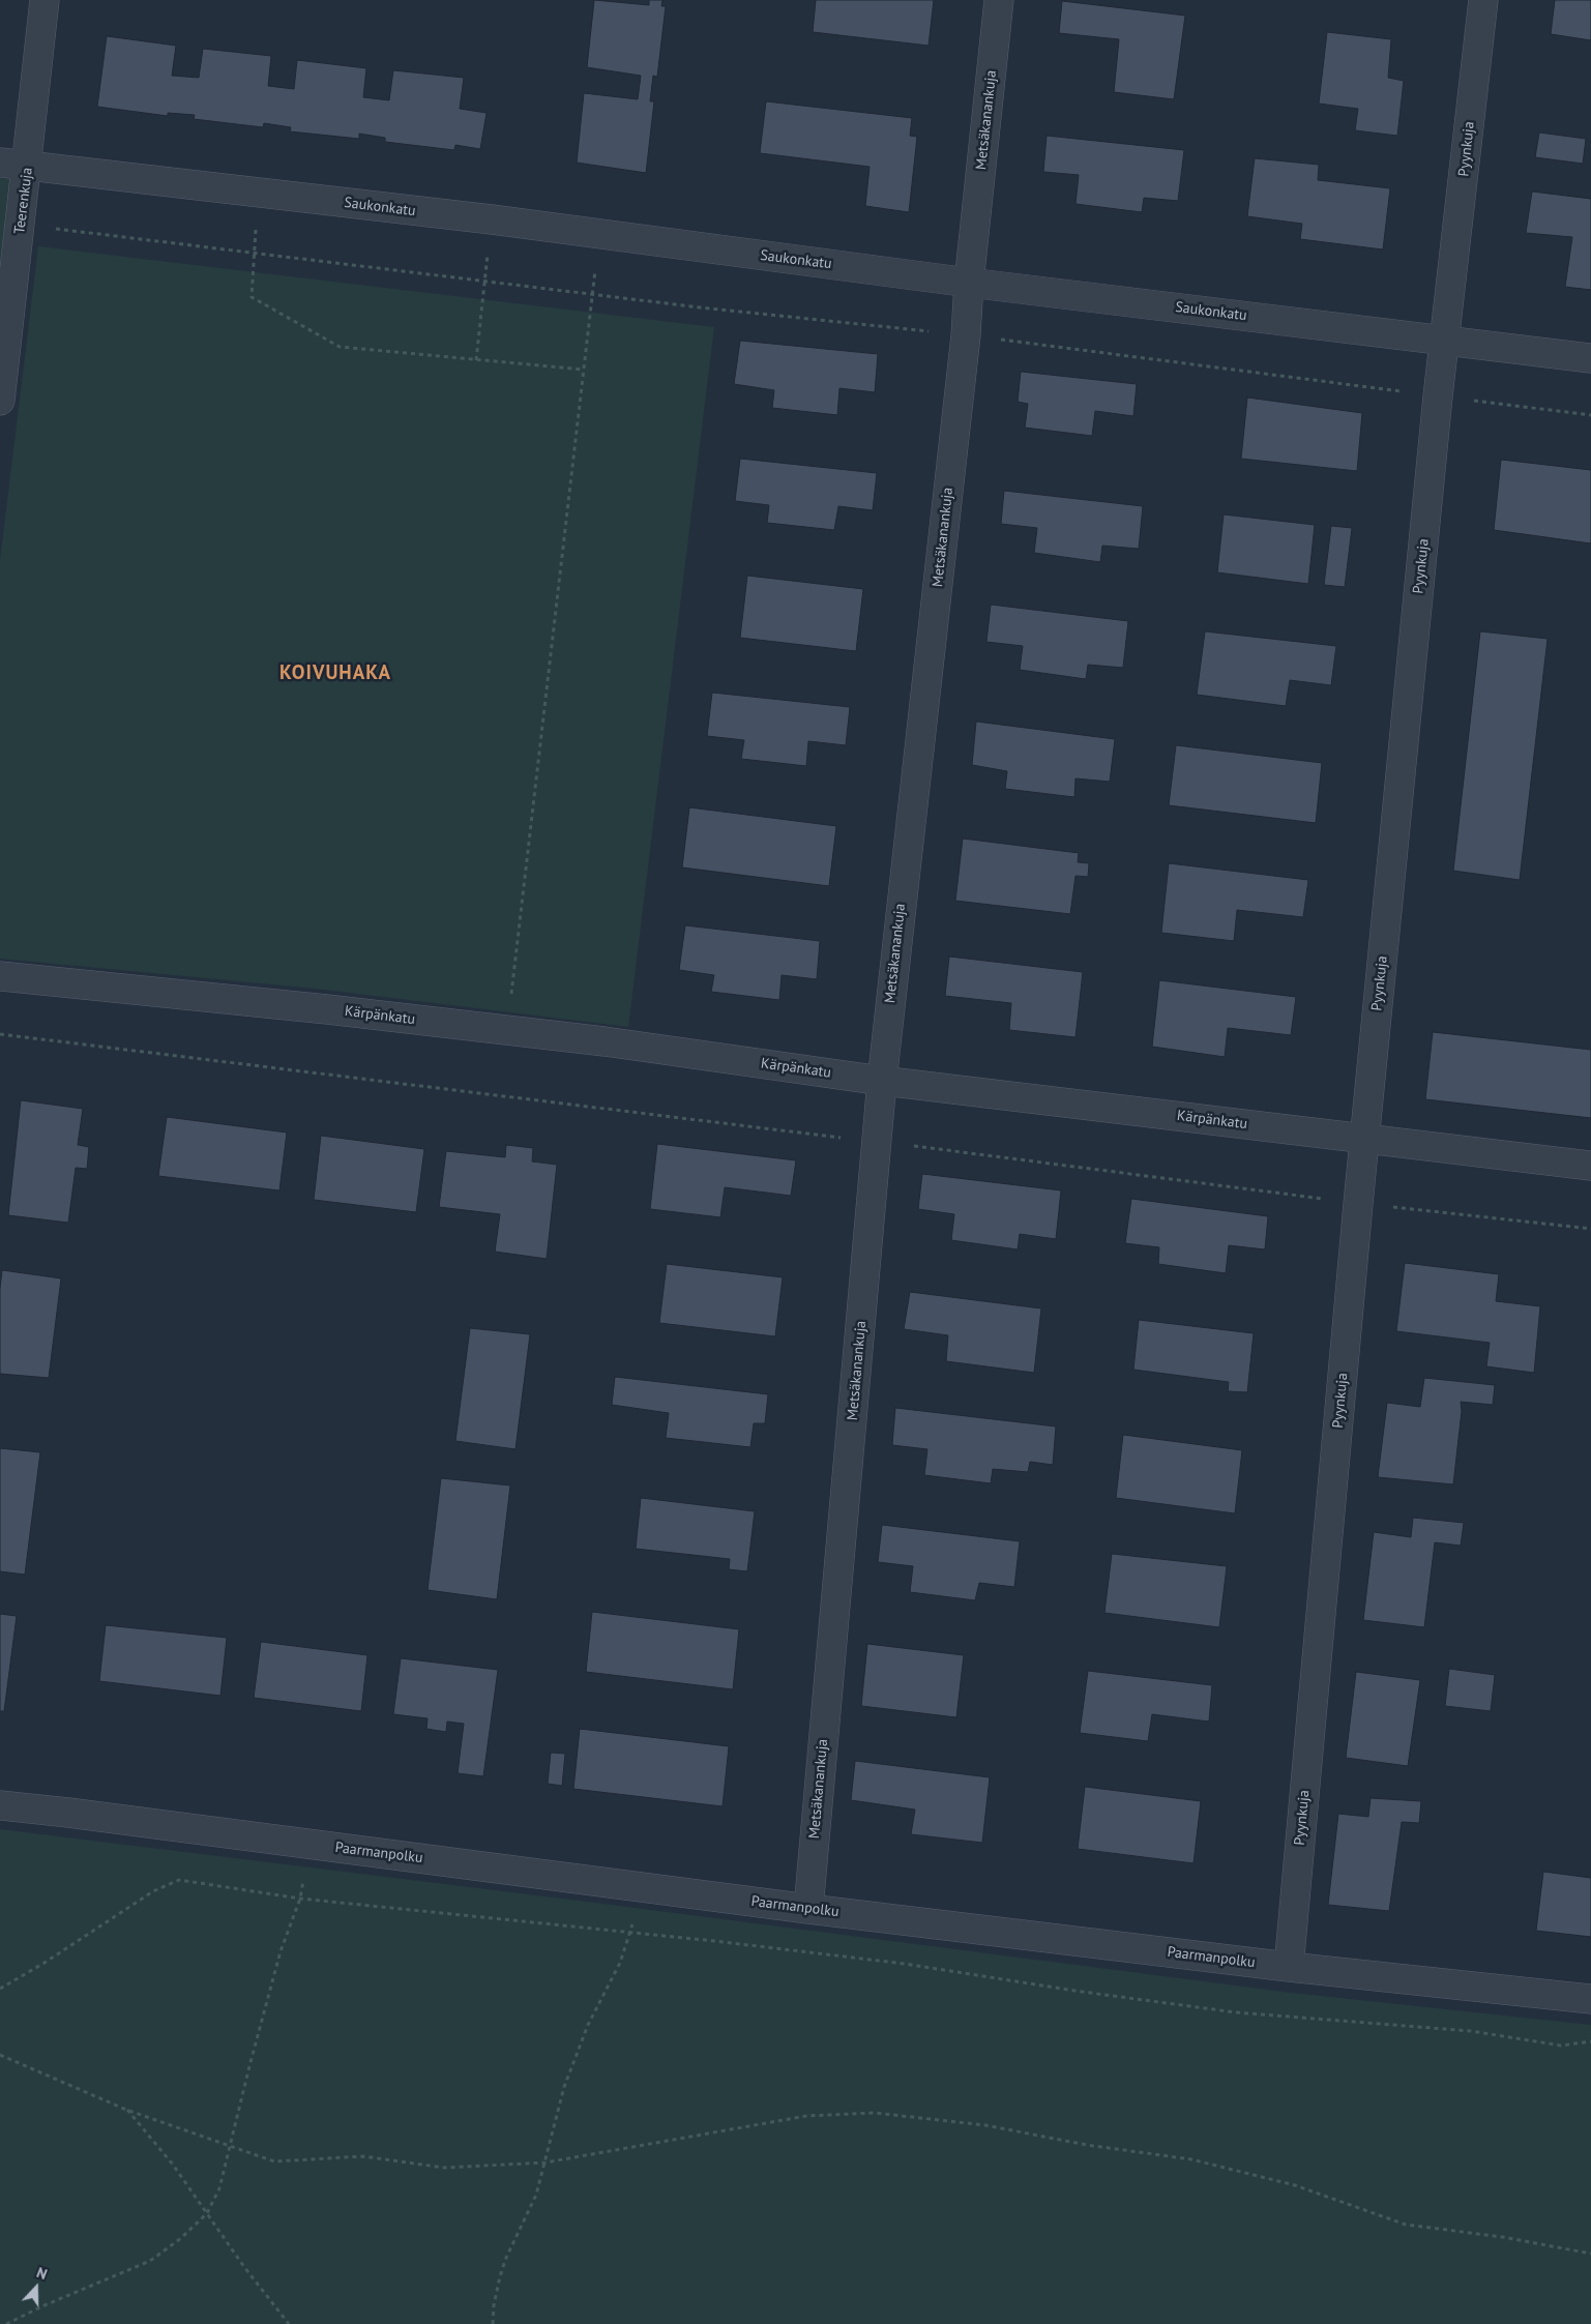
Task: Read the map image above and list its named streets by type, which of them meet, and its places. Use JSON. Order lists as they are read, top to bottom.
{
  "streets": {
    "street": [
      "Metsäkanankuja",
      "Pyynkuja",
      "Teerenkuja",
      "Saukonkatu",
      "Kärpänkatu",
      "Paarmanpolku"
    ]
  },
  "crossings": [
    ["Metsäkanankuja", "Saukonkatu"],
    ["Metsäkanankuja", "Kärpänkatu"],
    ["Metsäkanankuja", "Paarmanpolku"],
    ["Pyynkuja", "Saukonkatu"],
    ["Pyynkuja", "Kärpänkatu"],
    ["Pyynkuja", "Paarmanpolku"],
    ["Teerenkuja", "Saukonkatu"]
  ],
  "districts": ["KOIVUHAKA"],
  "north": "top"
}
